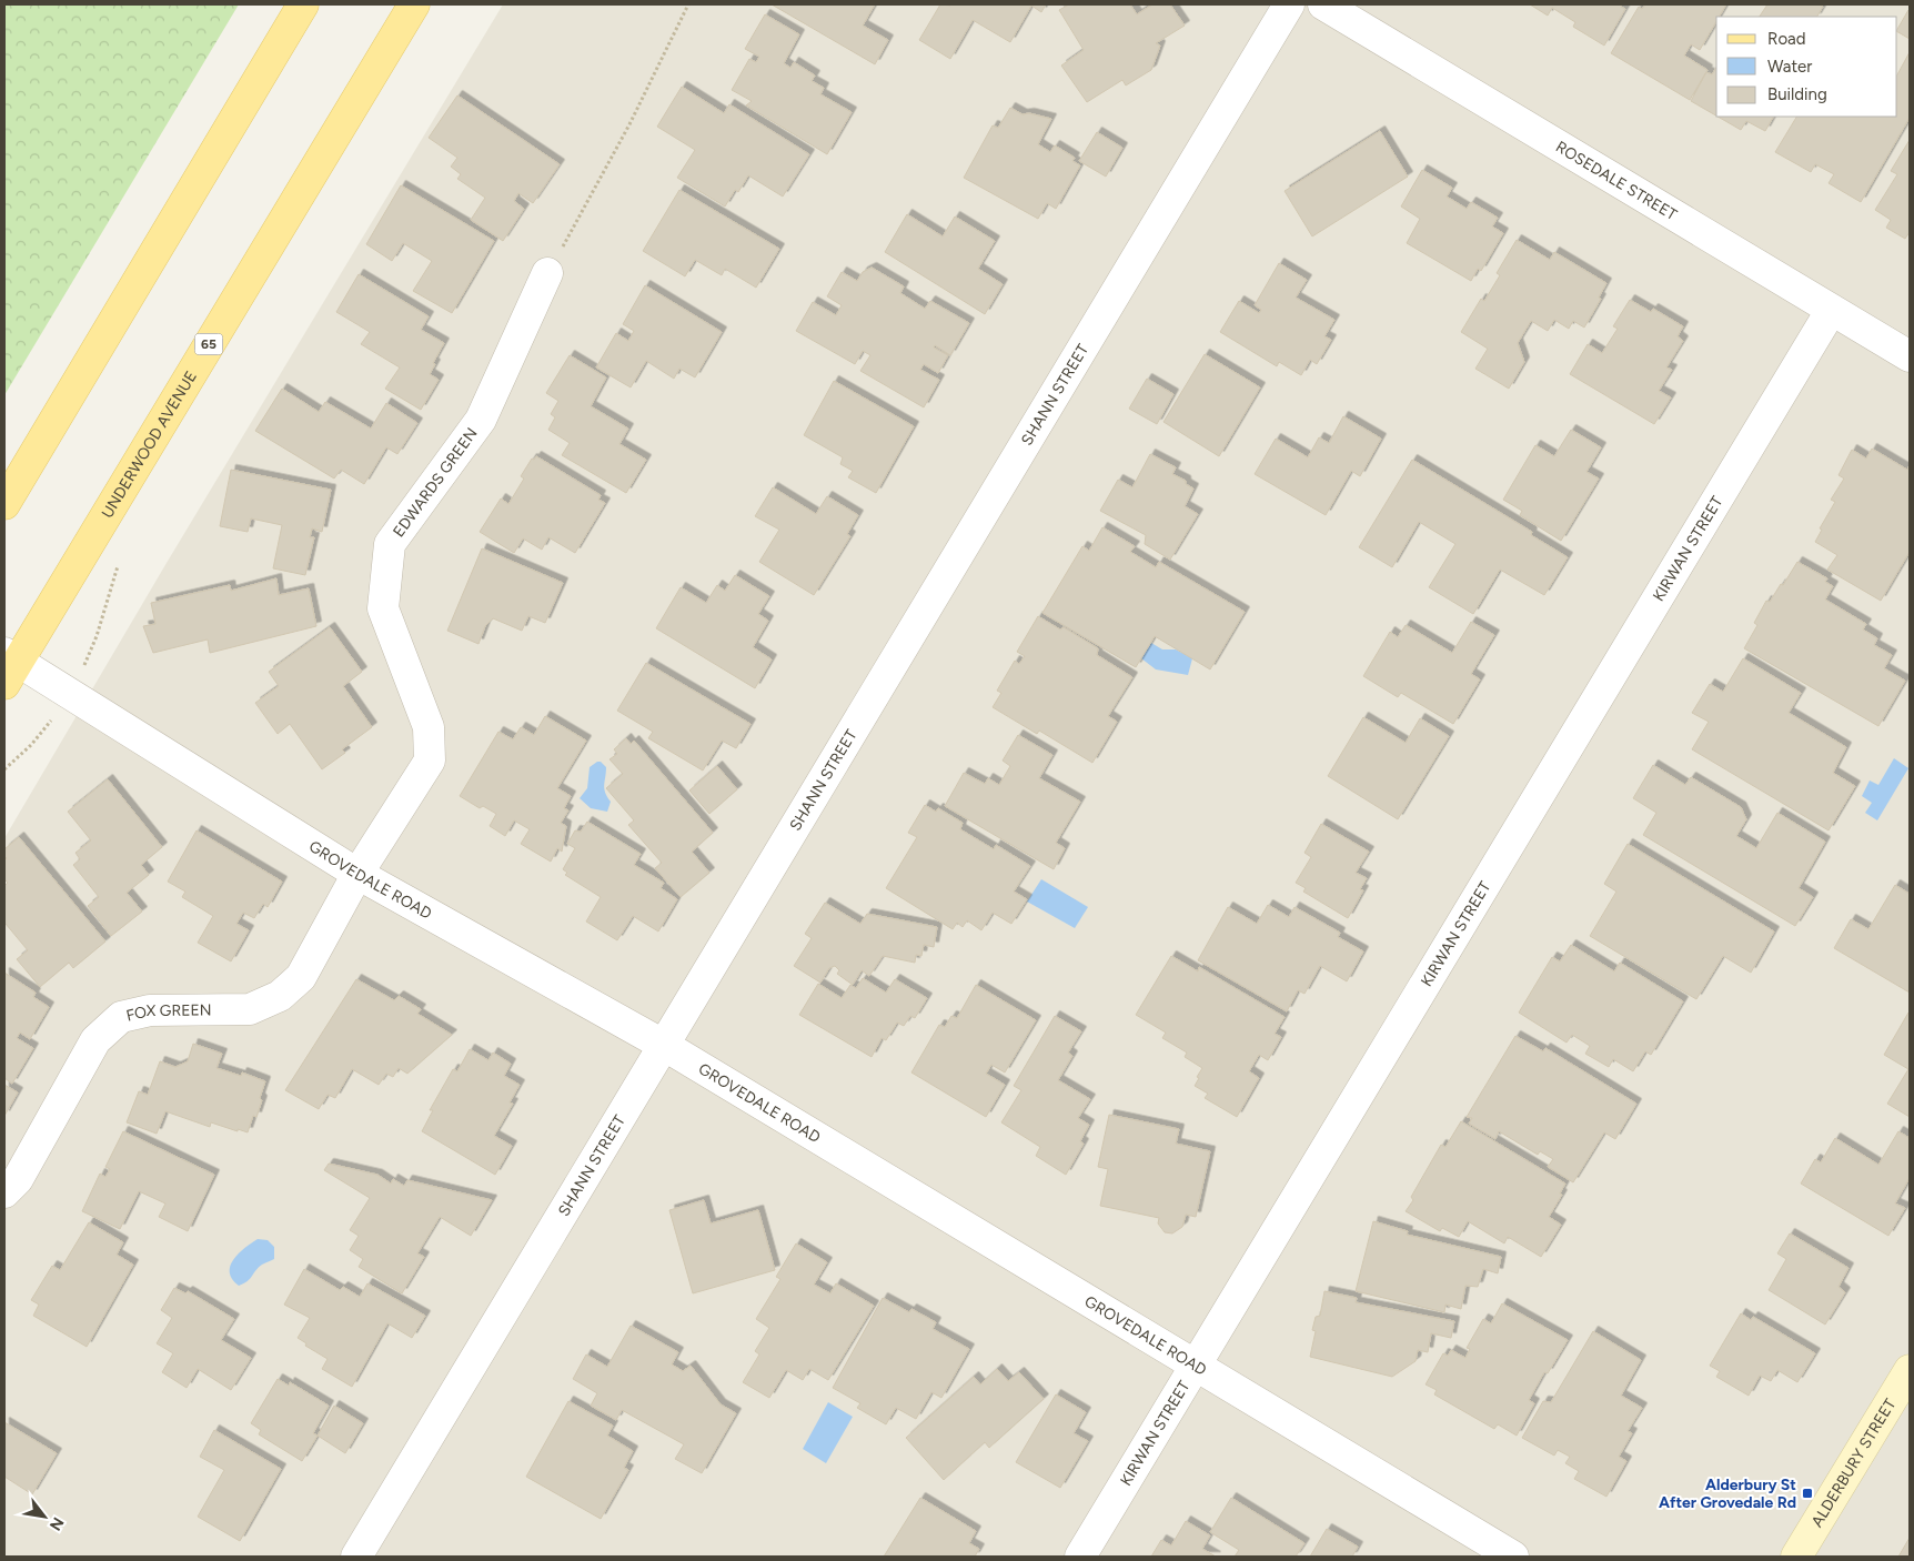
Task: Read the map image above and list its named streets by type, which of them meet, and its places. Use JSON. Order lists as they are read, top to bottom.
{
  "streets": {
    "main road": ["65", "UNDERWOOD AVENUE"],
    "street": [
      "ROSEDALE STREET",
      "SHANN STREET",
      "EDWARDS GREEN",
      "KIRWAN STREET",
      "GROVEDALE ROAD",
      "FOX GREEN",
      "ALDERBURY STREET"
    ]
  },
  "crossings": [
    ["ROSEDALE STREET", "KIRWAN STREET"],
    ["SHANN STREET", "GROVEDALE ROAD"],
    ["UNDERWOOD AVENUE", "GROVEDALE ROAD"],
    ["EDWARDS GREEN", "GROVEDALE ROAD"],
    ["EDWARDS GREEN", "FOX GREEN"],
    ["KIRWAN STREET", "GROVEDALE ROAD"],
    ["GROVEDALE ROAD", "FOX GREEN"]
  ],
  "places": {
    "transit": ["Alderbury St After Grovedale Rd"]
  },
  "legend": ["Road", "Water", "Building"],
  "north": "bottom right"
}
